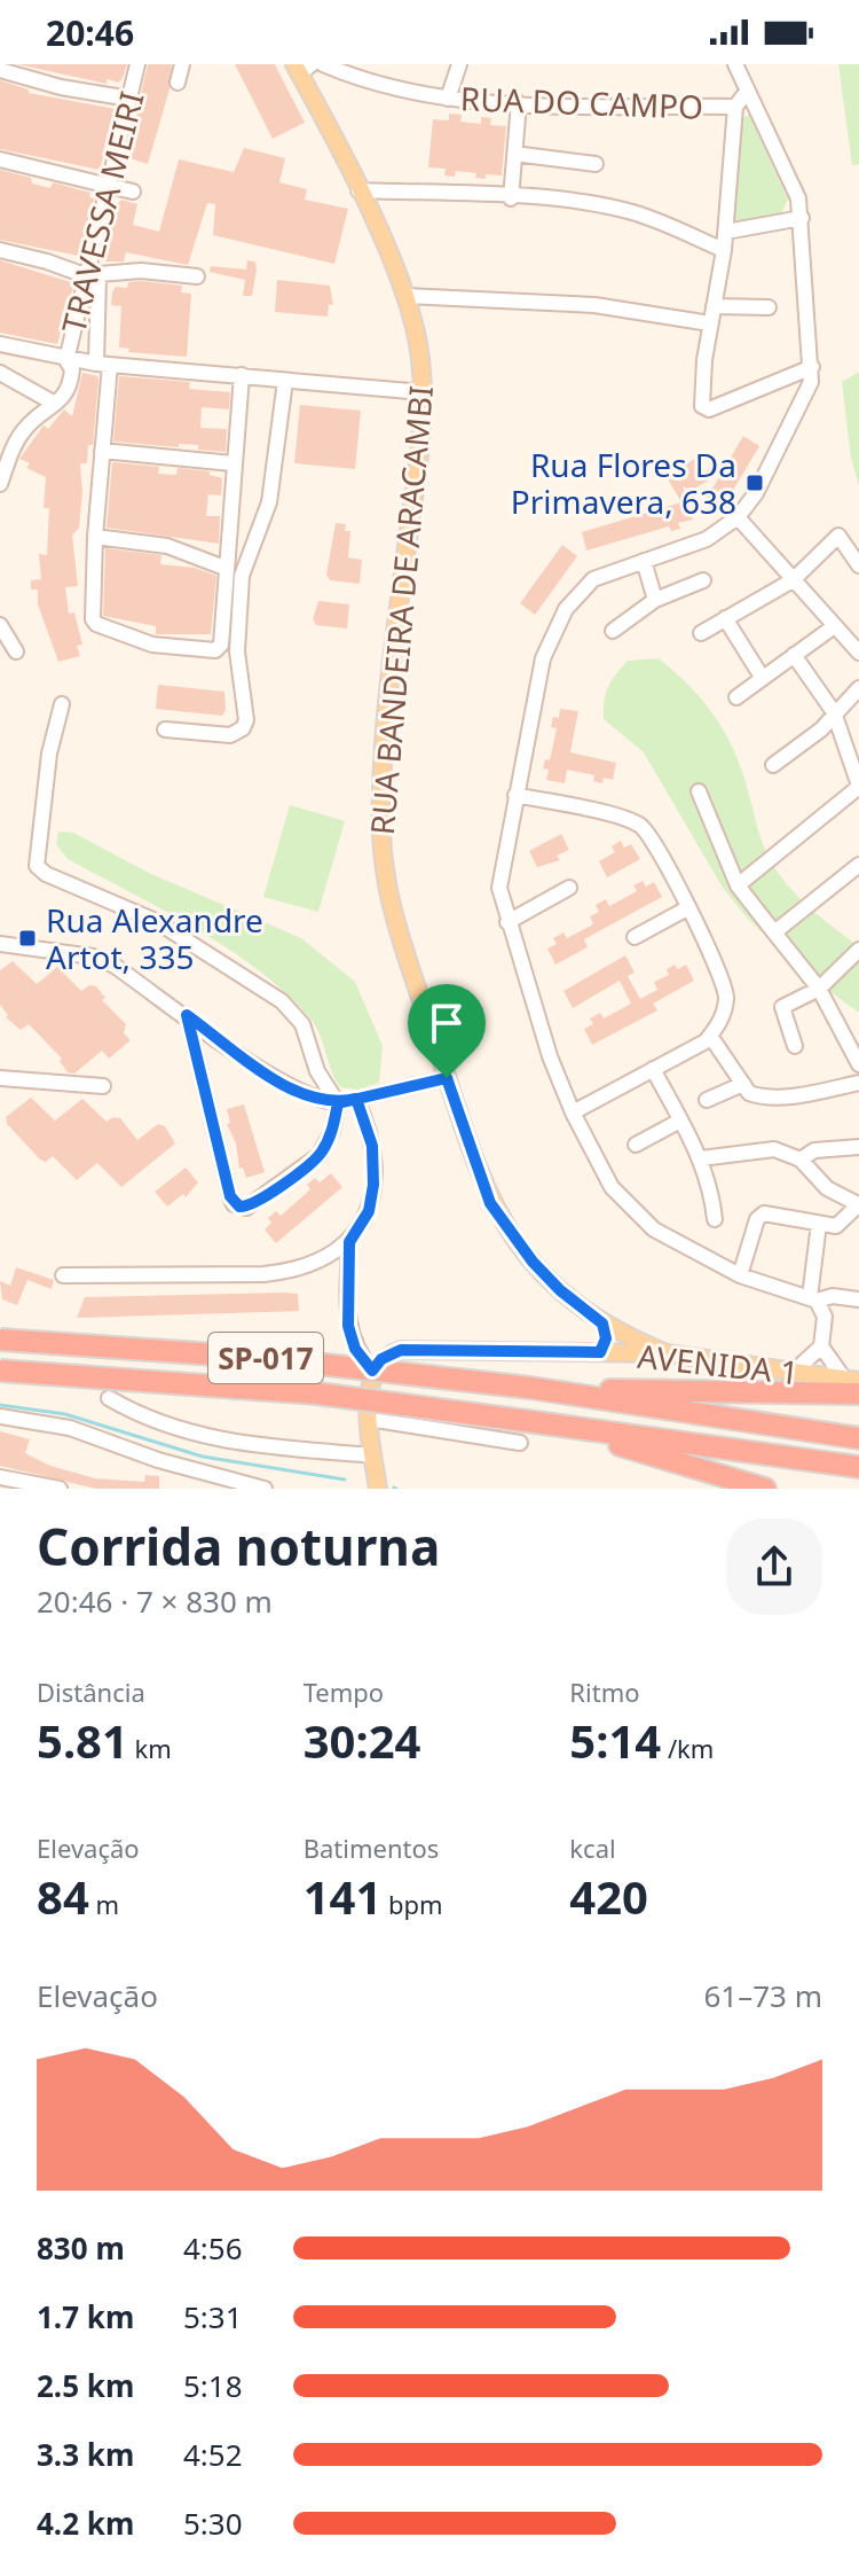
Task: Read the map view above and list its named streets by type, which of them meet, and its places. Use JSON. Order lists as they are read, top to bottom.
{
  "streets": {
    "highway": ["SP-017"],
    "main road": ["RUA BANDEIRA DE ARACAMBI", "AVENIDA 1"],
    "street": ["RUA DO CAMPO", "TRAVESSA MEIRI"]
  },
  "crossings": [
    ["RUA BANDEIRA DE ARACAMBI", "AVENIDA 1"]
  ],
  "places": {
    "transit": ["Rua Flores Da Primavera, 638", "Rua Alexandre Artot, 335"]
  },
  "page": {
    "status": "20:46",
    "heading": ["Corrida noturna", "20:46 · 7 × 830 m"],
    "stats": [
      ["Distância", "5.81 km"],
      ["Tempo", "30:24"],
      ["Ritmo", "5:14 /km"],
      ["Elevação", "84 m"],
      ["Batimentos", "141 bpm"],
      ["kcal", "420"]
    ],
    "chart": ["Elevação", "61–73 m"],
    "list": [
      {
        "name": "830 m",
        "note": "4:56"
      },
      {
        "name": "1.7 km",
        "note": "5:31"
      },
      {
        "name": "2.5 km",
        "note": "5:18"
      },
      {
        "name": "3.3 km",
        "note": "4:52"
      },
      {
        "name": "4.2 km",
        "note": "5:30"
      }
    ]
  }
}
